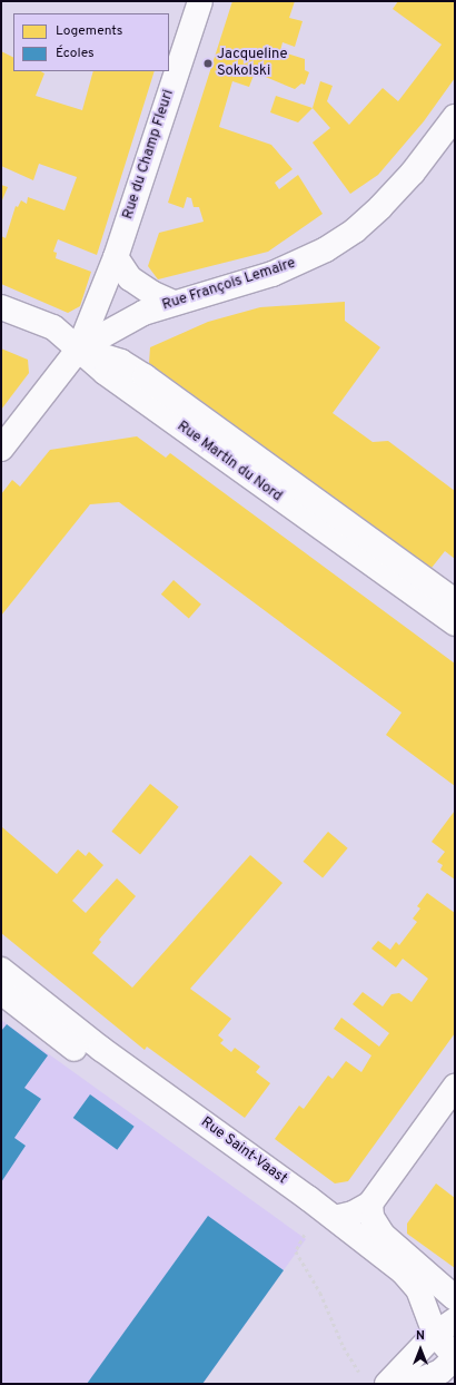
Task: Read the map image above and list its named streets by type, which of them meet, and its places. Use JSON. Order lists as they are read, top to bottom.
{
  "streets": {
    "street": [
      "Rue du Champ Fleuri",
      "Rue François Lemaire",
      "Rue Martin du Nord",
      "Rue Saint-Vaast"
    ]
  },
  "crossings": [
    ["Rue du Champ Fleuri", "Rue François Lemaire"],
    ["Rue du Champ Fleuri", "Rue Martin du Nord"],
    ["Rue François Lemaire", "Rue Martin du Nord"]
  ],
  "places": ["Jacqueline Sokolski"],
  "legend": ["Logements", "Écoles"],
  "north": "top"
}
